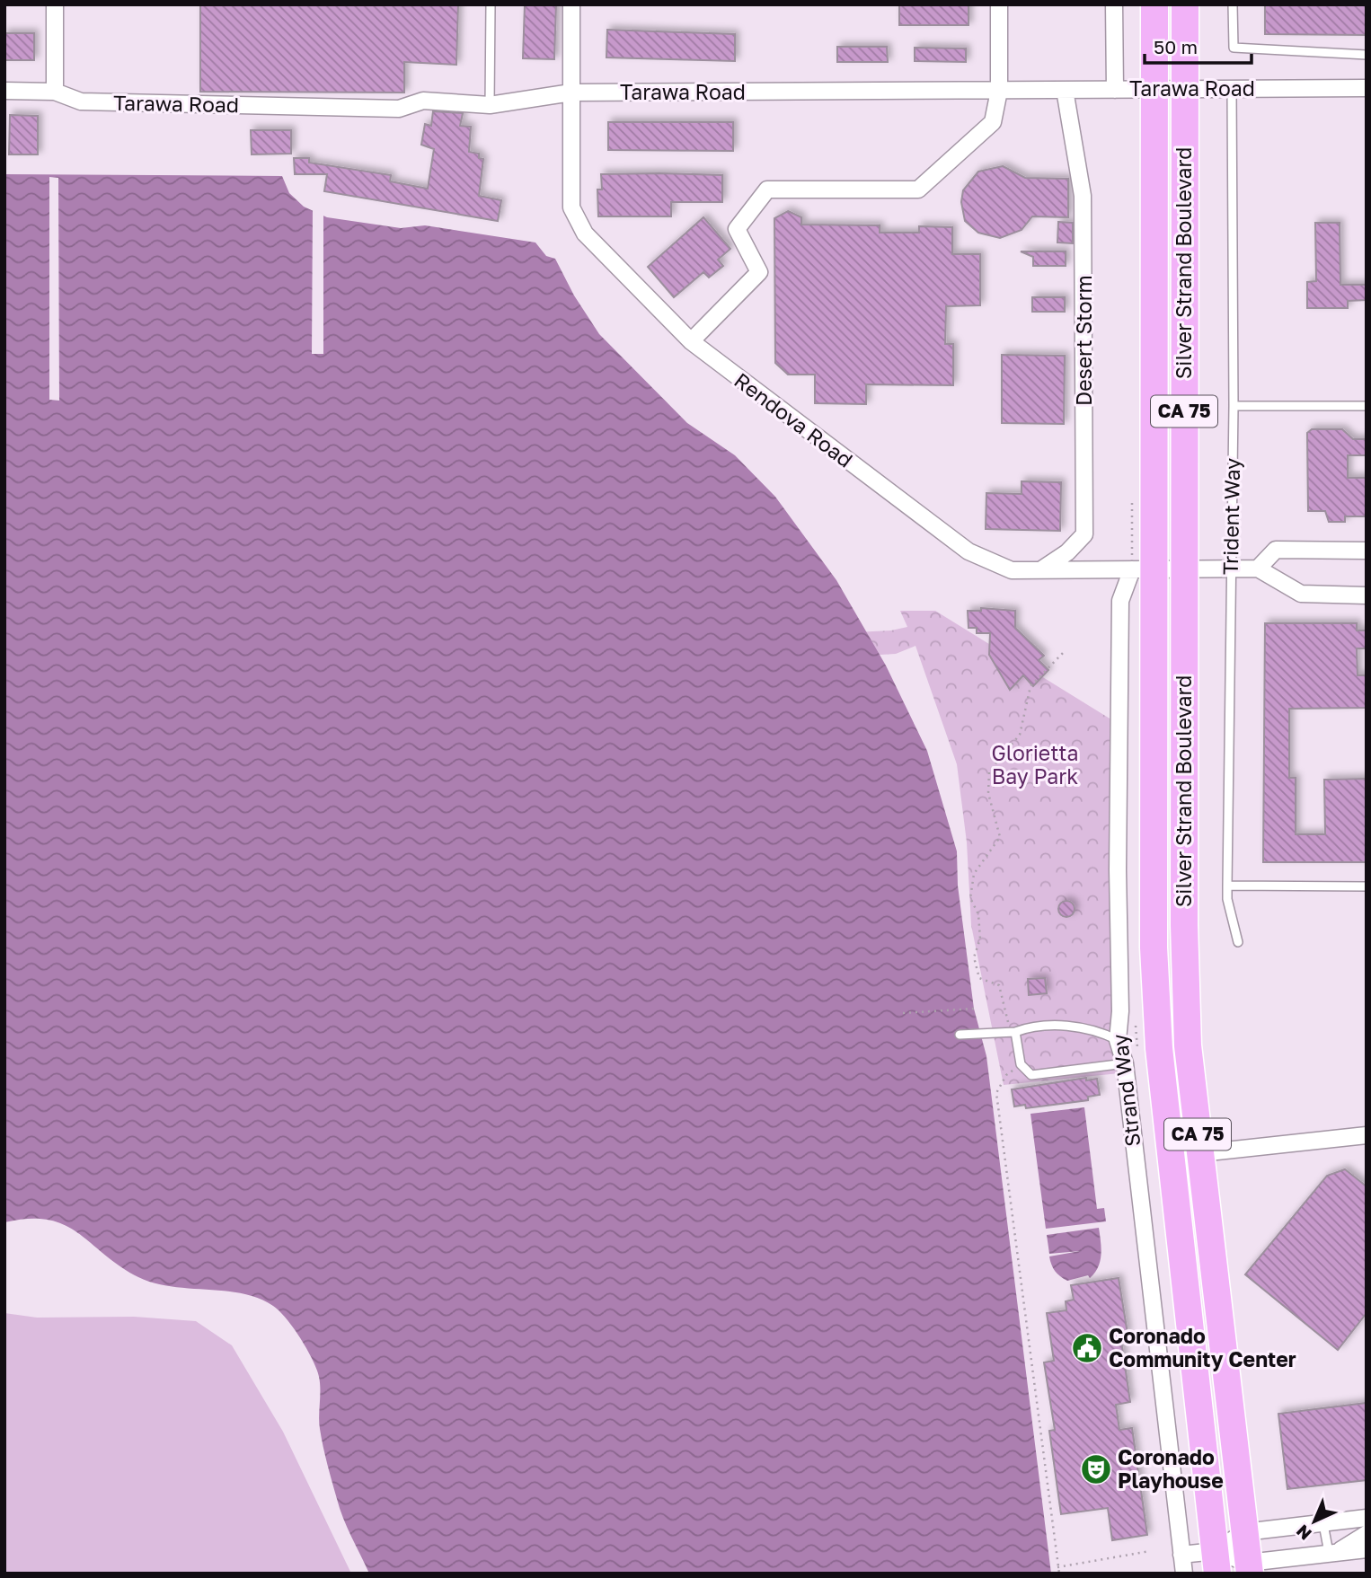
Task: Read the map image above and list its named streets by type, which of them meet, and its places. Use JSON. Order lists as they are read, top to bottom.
{
  "streets": {
    "highway": ["Silver Strand Boulevard", "CA 75"],
    "street": [
      "Tarawa Road",
      "Desert Storm",
      "Rendova Road",
      "Strand Way"
    ],
    "lane": ["Trident Way"]
  },
  "crossings": [
    ["Tarawa Road", "Silver Strand Boulevard"],
    ["Tarawa Road", "Desert Storm"],
    ["Tarawa Road", "Rendova Road"],
    ["Tarawa Road", "Trident Way"],
    ["Silver Strand Boulevard", "Rendova Road"],
    ["Silver Strand Boulevard", "Strand Way"],
    ["Desert Storm", "Rendova Road"],
    ["Rendova Road", "Trident Way"],
    ["Rendova Road", "Strand Way"]
  ],
  "parks": ["Glorietta Bay Park"],
  "places": {
    "public building": ["Coronado Community Center"],
    "theatre": ["Coronado Playhouse"]
  },
  "scale_bar": "50 m",
  "north": "bottom left"
}
